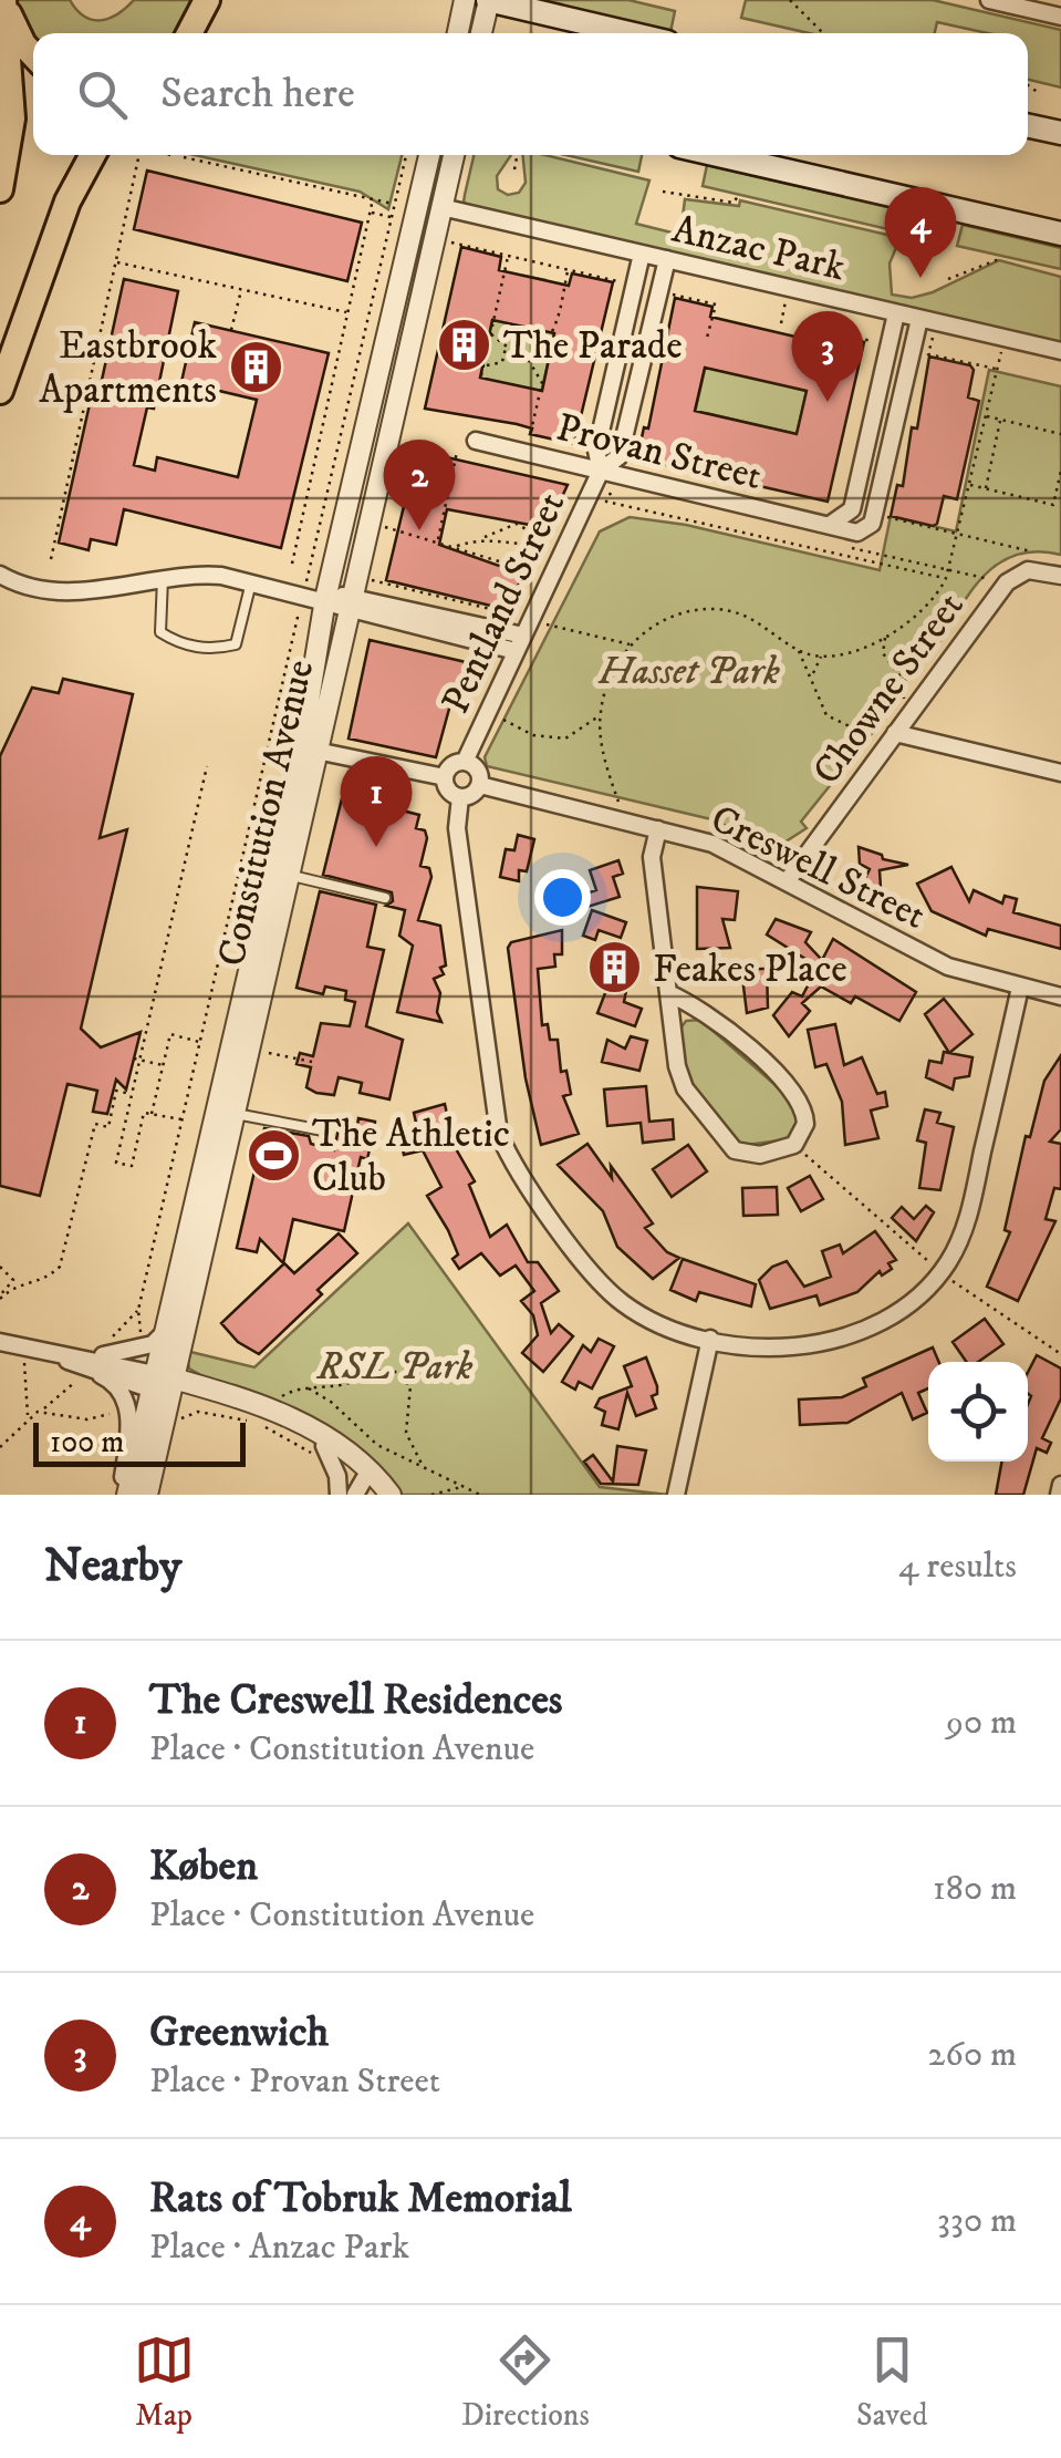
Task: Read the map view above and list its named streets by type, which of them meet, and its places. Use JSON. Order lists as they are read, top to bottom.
{
  "streets": {
    "street": [
      "Anzac Park",
      "Provan Street",
      "Pentland Street",
      "Chowne Street",
      "Constitution Avenue",
      "Creswell Street"
    ]
  },
  "crossings": [
    ["Anzac Park", "Provan Street"],
    ["Anzac Park", "Pentland Street"],
    ["Anzac Park", "Constitution Avenue"],
    ["Provan Street", "Pentland Street"],
    ["Pentland Street", "Creswell Street"],
    ["Chowne Street", "Creswell Street"]
  ],
  "parks": ["Hasset Park", "RSL Park"],
  "places": {
    "building": ["The Parade", "Eastbrook Apartments", "Feakes Place"],
    "sports": ["The Athletic Club"]
  },
  "scale_bar": "100 m",
  "page": {
    "search": "Search here",
    "pins": [
      "4",
      "3",
      "2",
      "1"
    ],
    "scale": "100 m",
    "heading": ["Nearby", "4 results"],
    "list": [
      {
        "mark": "1",
        "name": "The Creswell Residences",
        "note": "Place · Constitution Avenue",
        "value": "90 m"
      },
      {
        "mark": "2",
        "name": "Køben",
        "note": "Place · Constitution Avenue",
        "value": "180 m"
      },
      {
        "mark": "3",
        "name": "Greenwich",
        "note": "Place · Provan Street",
        "value": "260 m"
      },
      {
        "mark": "4",
        "name": "Rats of Tobruk Memorial",
        "note": "Place · Anzac Park",
        "value": "330 m"
      }
    ],
    "nav": ["Map", "Directions", "Saved"]
  }
}
